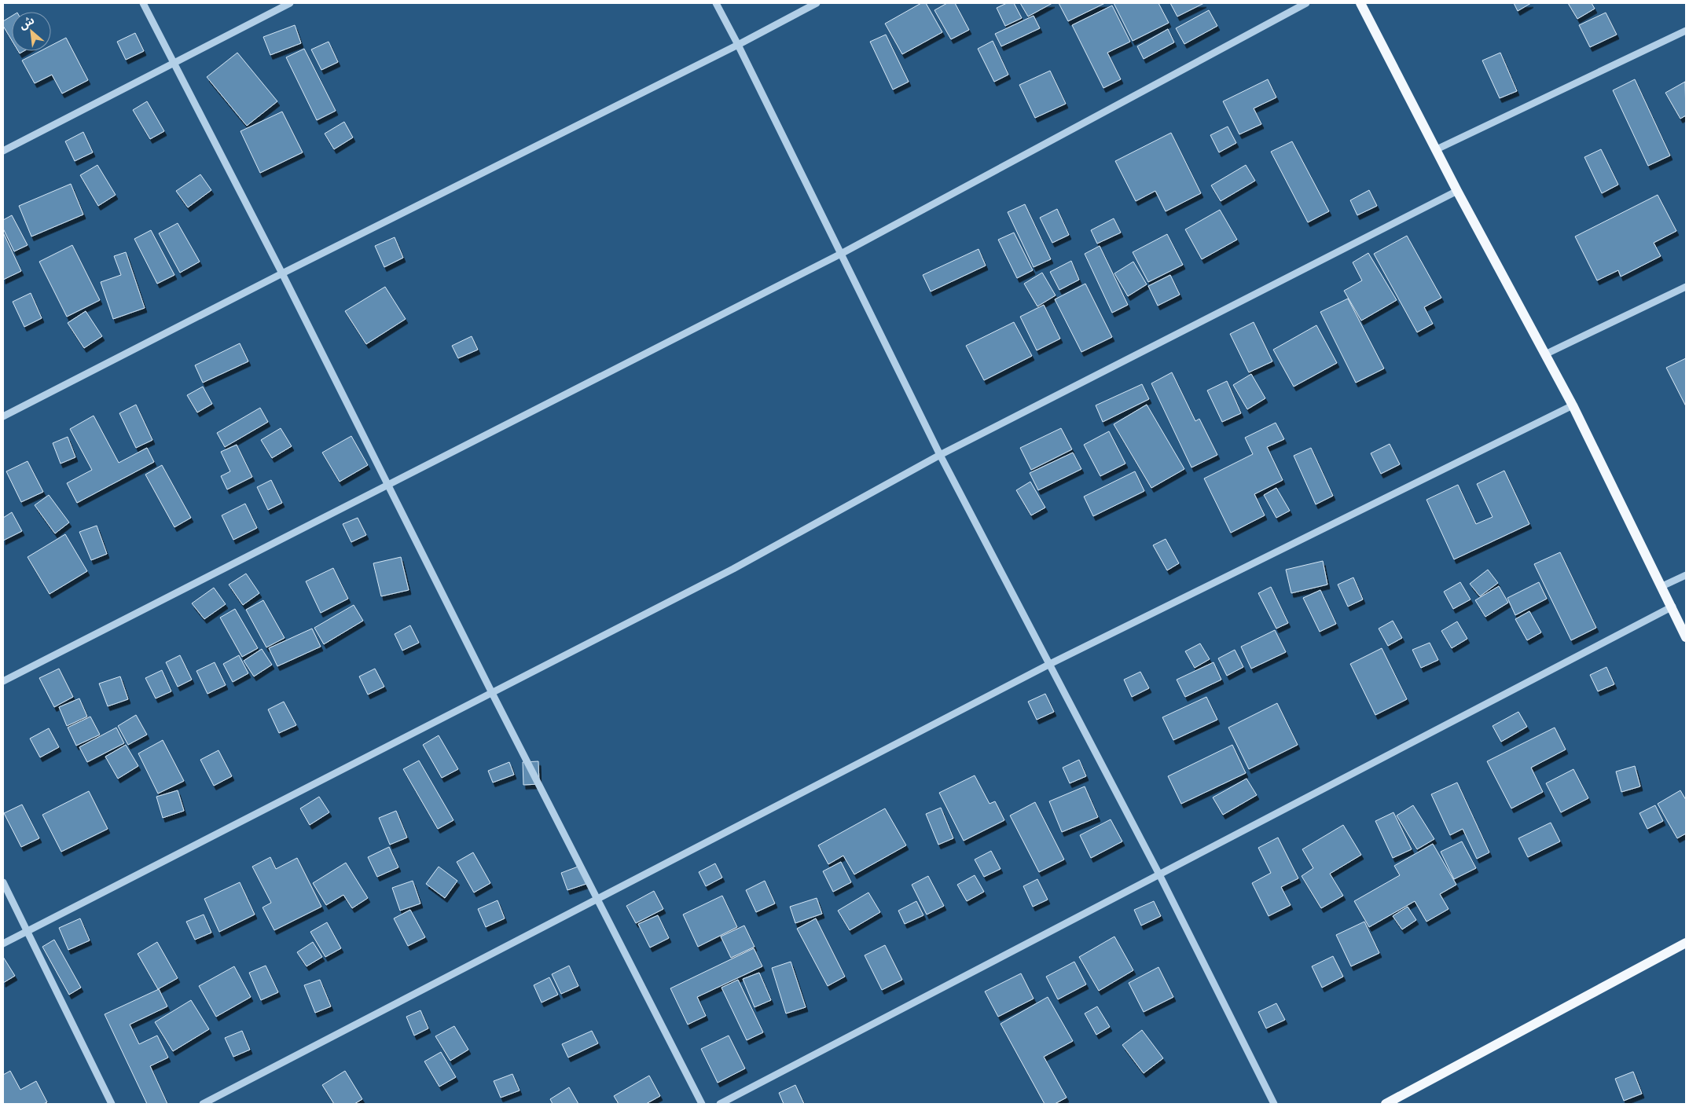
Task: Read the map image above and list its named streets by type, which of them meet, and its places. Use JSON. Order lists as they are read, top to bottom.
{
  "north": "top left"
}
